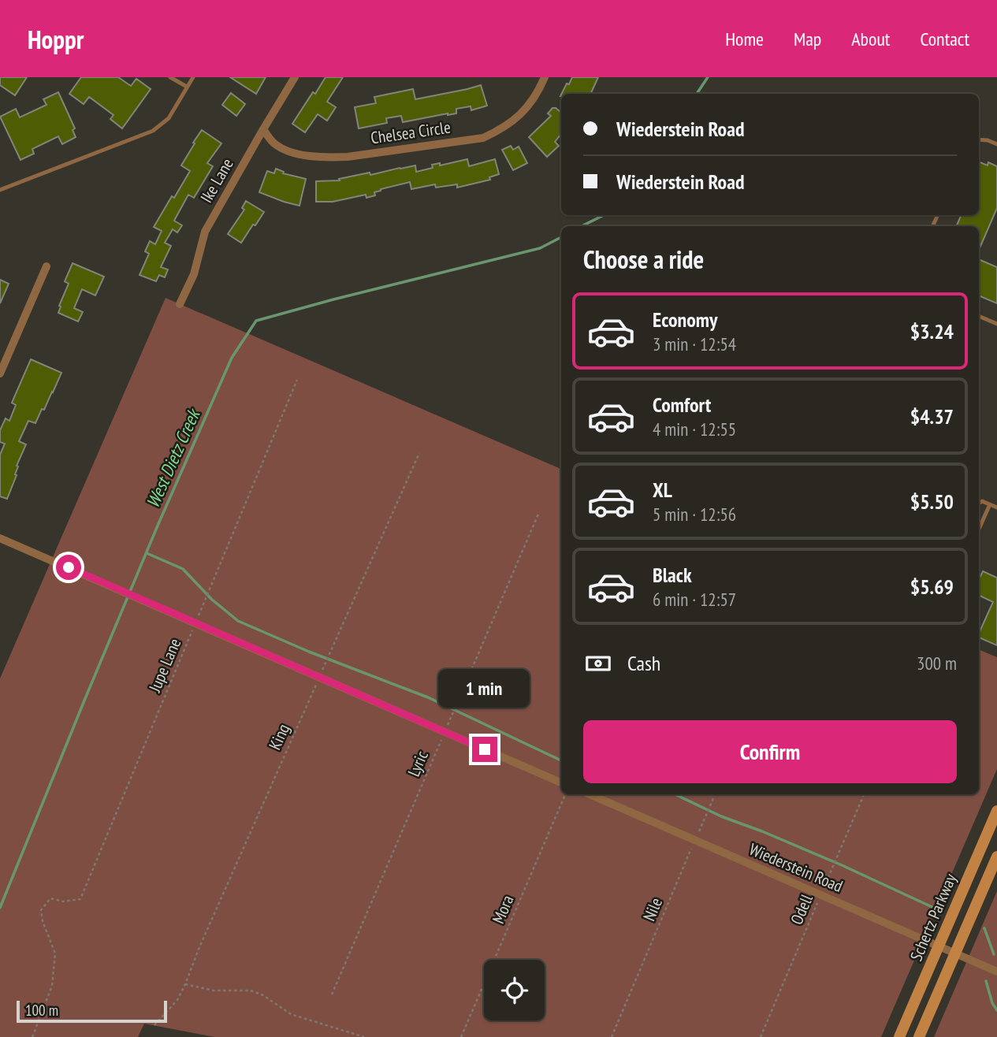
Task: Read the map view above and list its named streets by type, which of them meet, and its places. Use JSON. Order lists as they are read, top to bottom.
{
  "streets": {
    "main road": ["Schertz Parkway"],
    "street": ["Chelsea Circle", "Ike Lane", "Wiederstein Road"],
    "path": [
      "Jupe Lane",
      "King",
      "Lyric",
      "Mora",
      "Nile",
      "Odell"
    ]
  },
  "crossings": [
    ["Chelsea Circle", "Ike Lane"],
    ["Wiederstein Road", "Nile"],
    ["Wiederstein Road", "Odell"],
    ["Wiederstein Road", "Schertz Parkway"]
  ],
  "water": ["West Dietz Creek"],
  "scale_bar": "100 m",
  "page": {
    "header": "Hoppr",
    "nav": [
      "Home",
      "Map",
      "About",
      "Contact"
    ],
    "banner": ["Wiederstein Road", "Wiederstein Road"],
    "heading": "Choose a ride",
    "list": [
      {
        "name": "Economy",
        "note": "3 min · 12:54",
        "value": "$3.24"
      },
      {
        "name": "Comfort",
        "note": "4 min · 12:55",
        "value": "$4.37"
      },
      {
        "name": "XL",
        "note": "5 min · 12:56",
        "value": "$5.50"
      },
      {
        "name": "Black",
        "note": "6 min · 12:57",
        "value": "$5.69"
      }
    ],
    "pay": ["Cash", "300 m"],
    "bubble": "1 min",
    "buttons": "Confirm",
    "scale": "100 m"
  }
}
